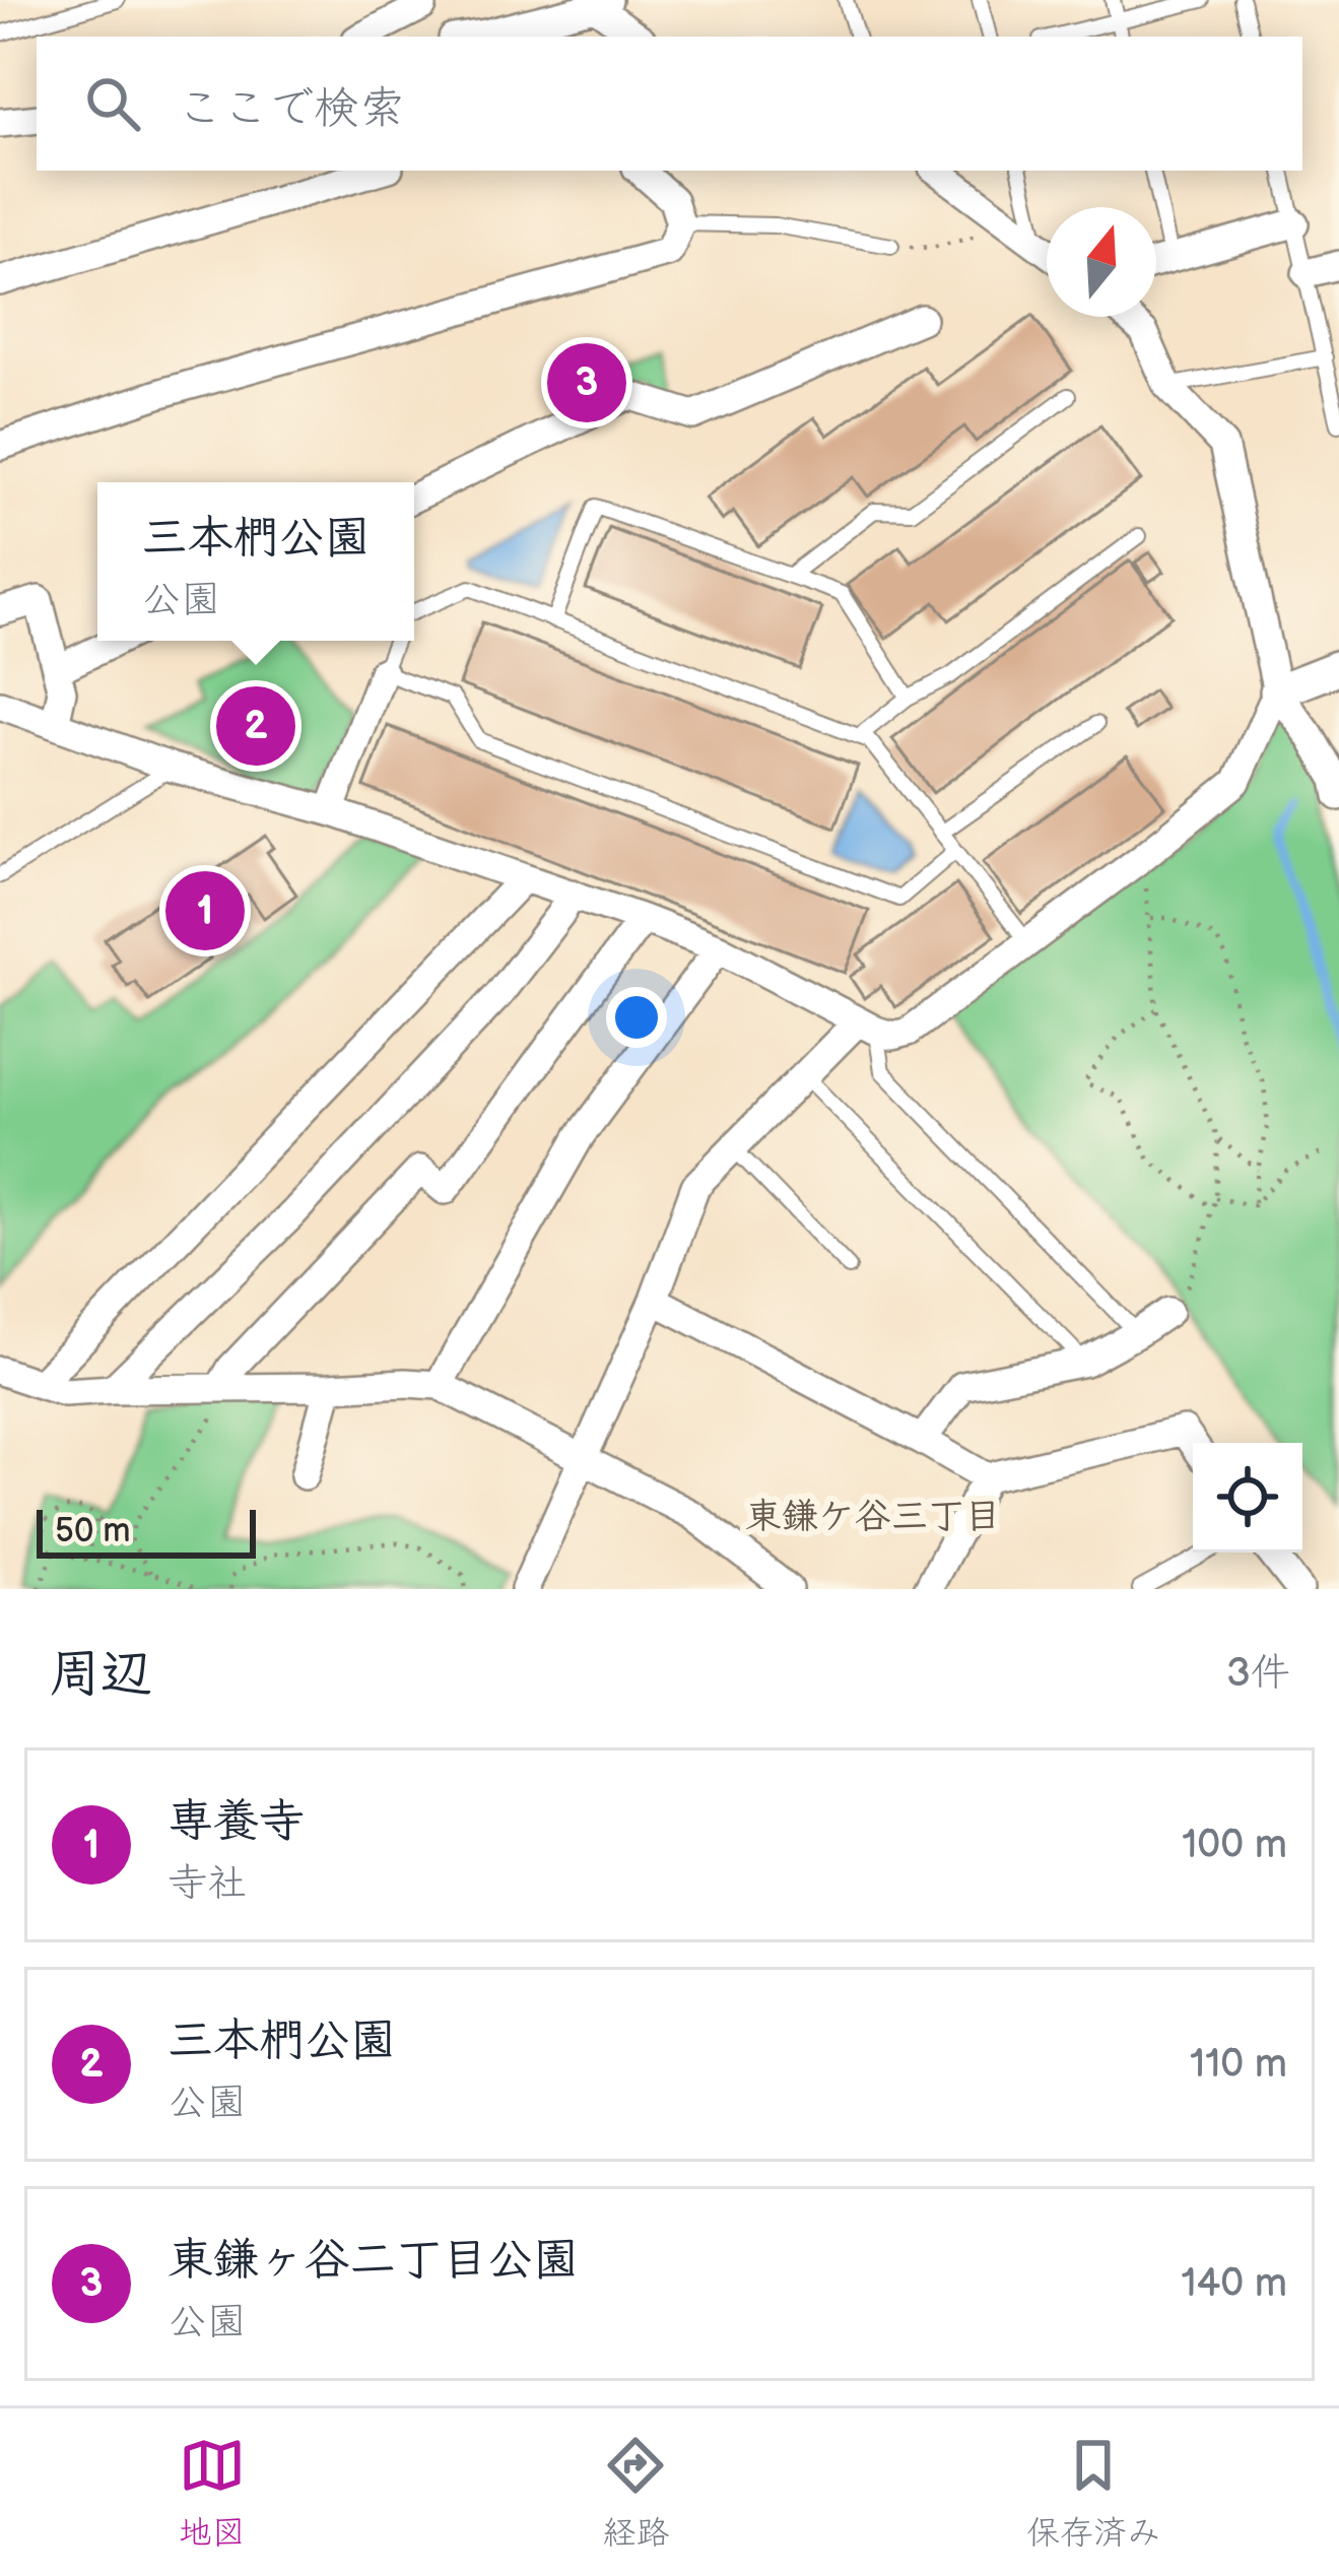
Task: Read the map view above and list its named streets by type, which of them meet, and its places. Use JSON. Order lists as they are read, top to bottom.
{
  "districts": ["東鎌ケ谷三丁目"],
  "scale_bar": "50 m",
  "north": "top",
  "page": {
    "search": "ここで検索",
    "pins": ["3", "2", "1"],
    "popup": ["三本椚公園", "公園"],
    "scale": "50 m",
    "heading": ["周辺", "3件"],
    "list": [
      {
        "mark": "1",
        "name": "専養寺",
        "note": "寺社",
        "value": "100 m"
      },
      {
        "mark": "2",
        "name": "三本椚公園",
        "note": "公園",
        "value": "110 m"
      },
      {
        "mark": "3",
        "name": "東鎌ヶ谷二丁目公園",
        "note": "公園",
        "value": "140 m"
      }
    ],
    "nav": ["地図", "経路", "保存済み"]
  }
}
